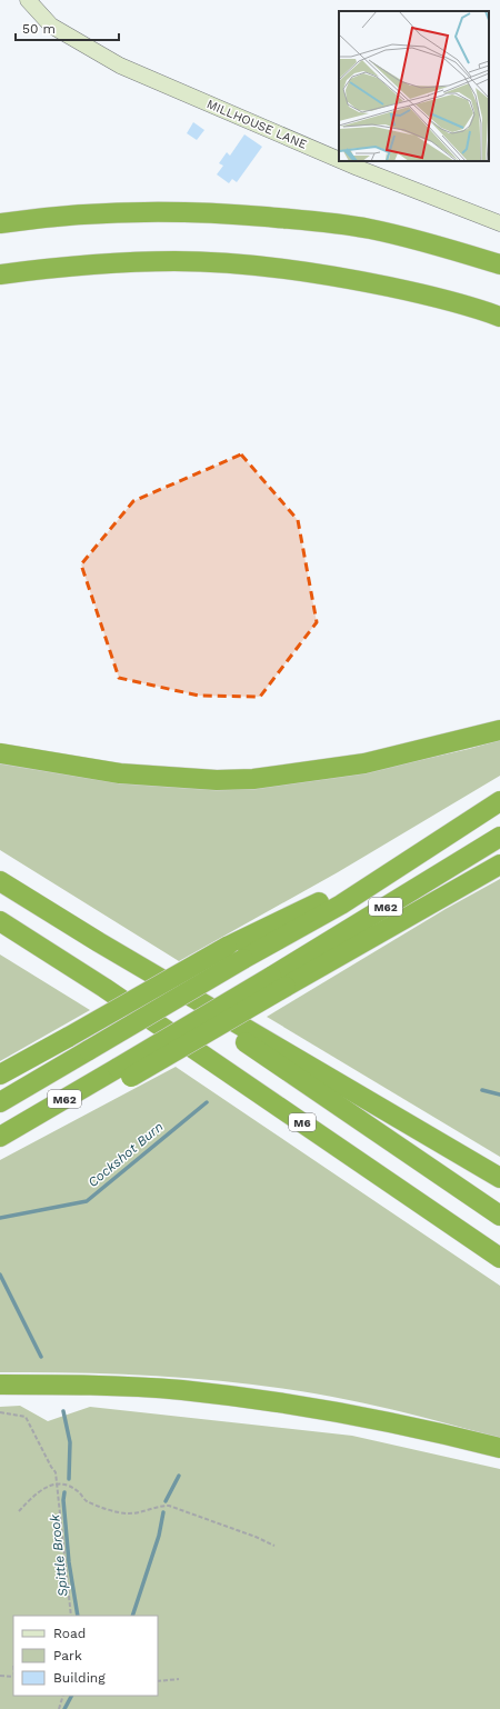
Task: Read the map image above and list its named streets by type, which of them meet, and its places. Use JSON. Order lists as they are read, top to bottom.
{
  "streets": {
    "highway": ["M62", "M6"],
    "street": ["MILLHOUSE LANE"]
  },
  "water": ["Cockshot Burn", "Spittle Brook"],
  "legend": ["Road", "Park", "Building"],
  "scale_bar": "50 m"
}
